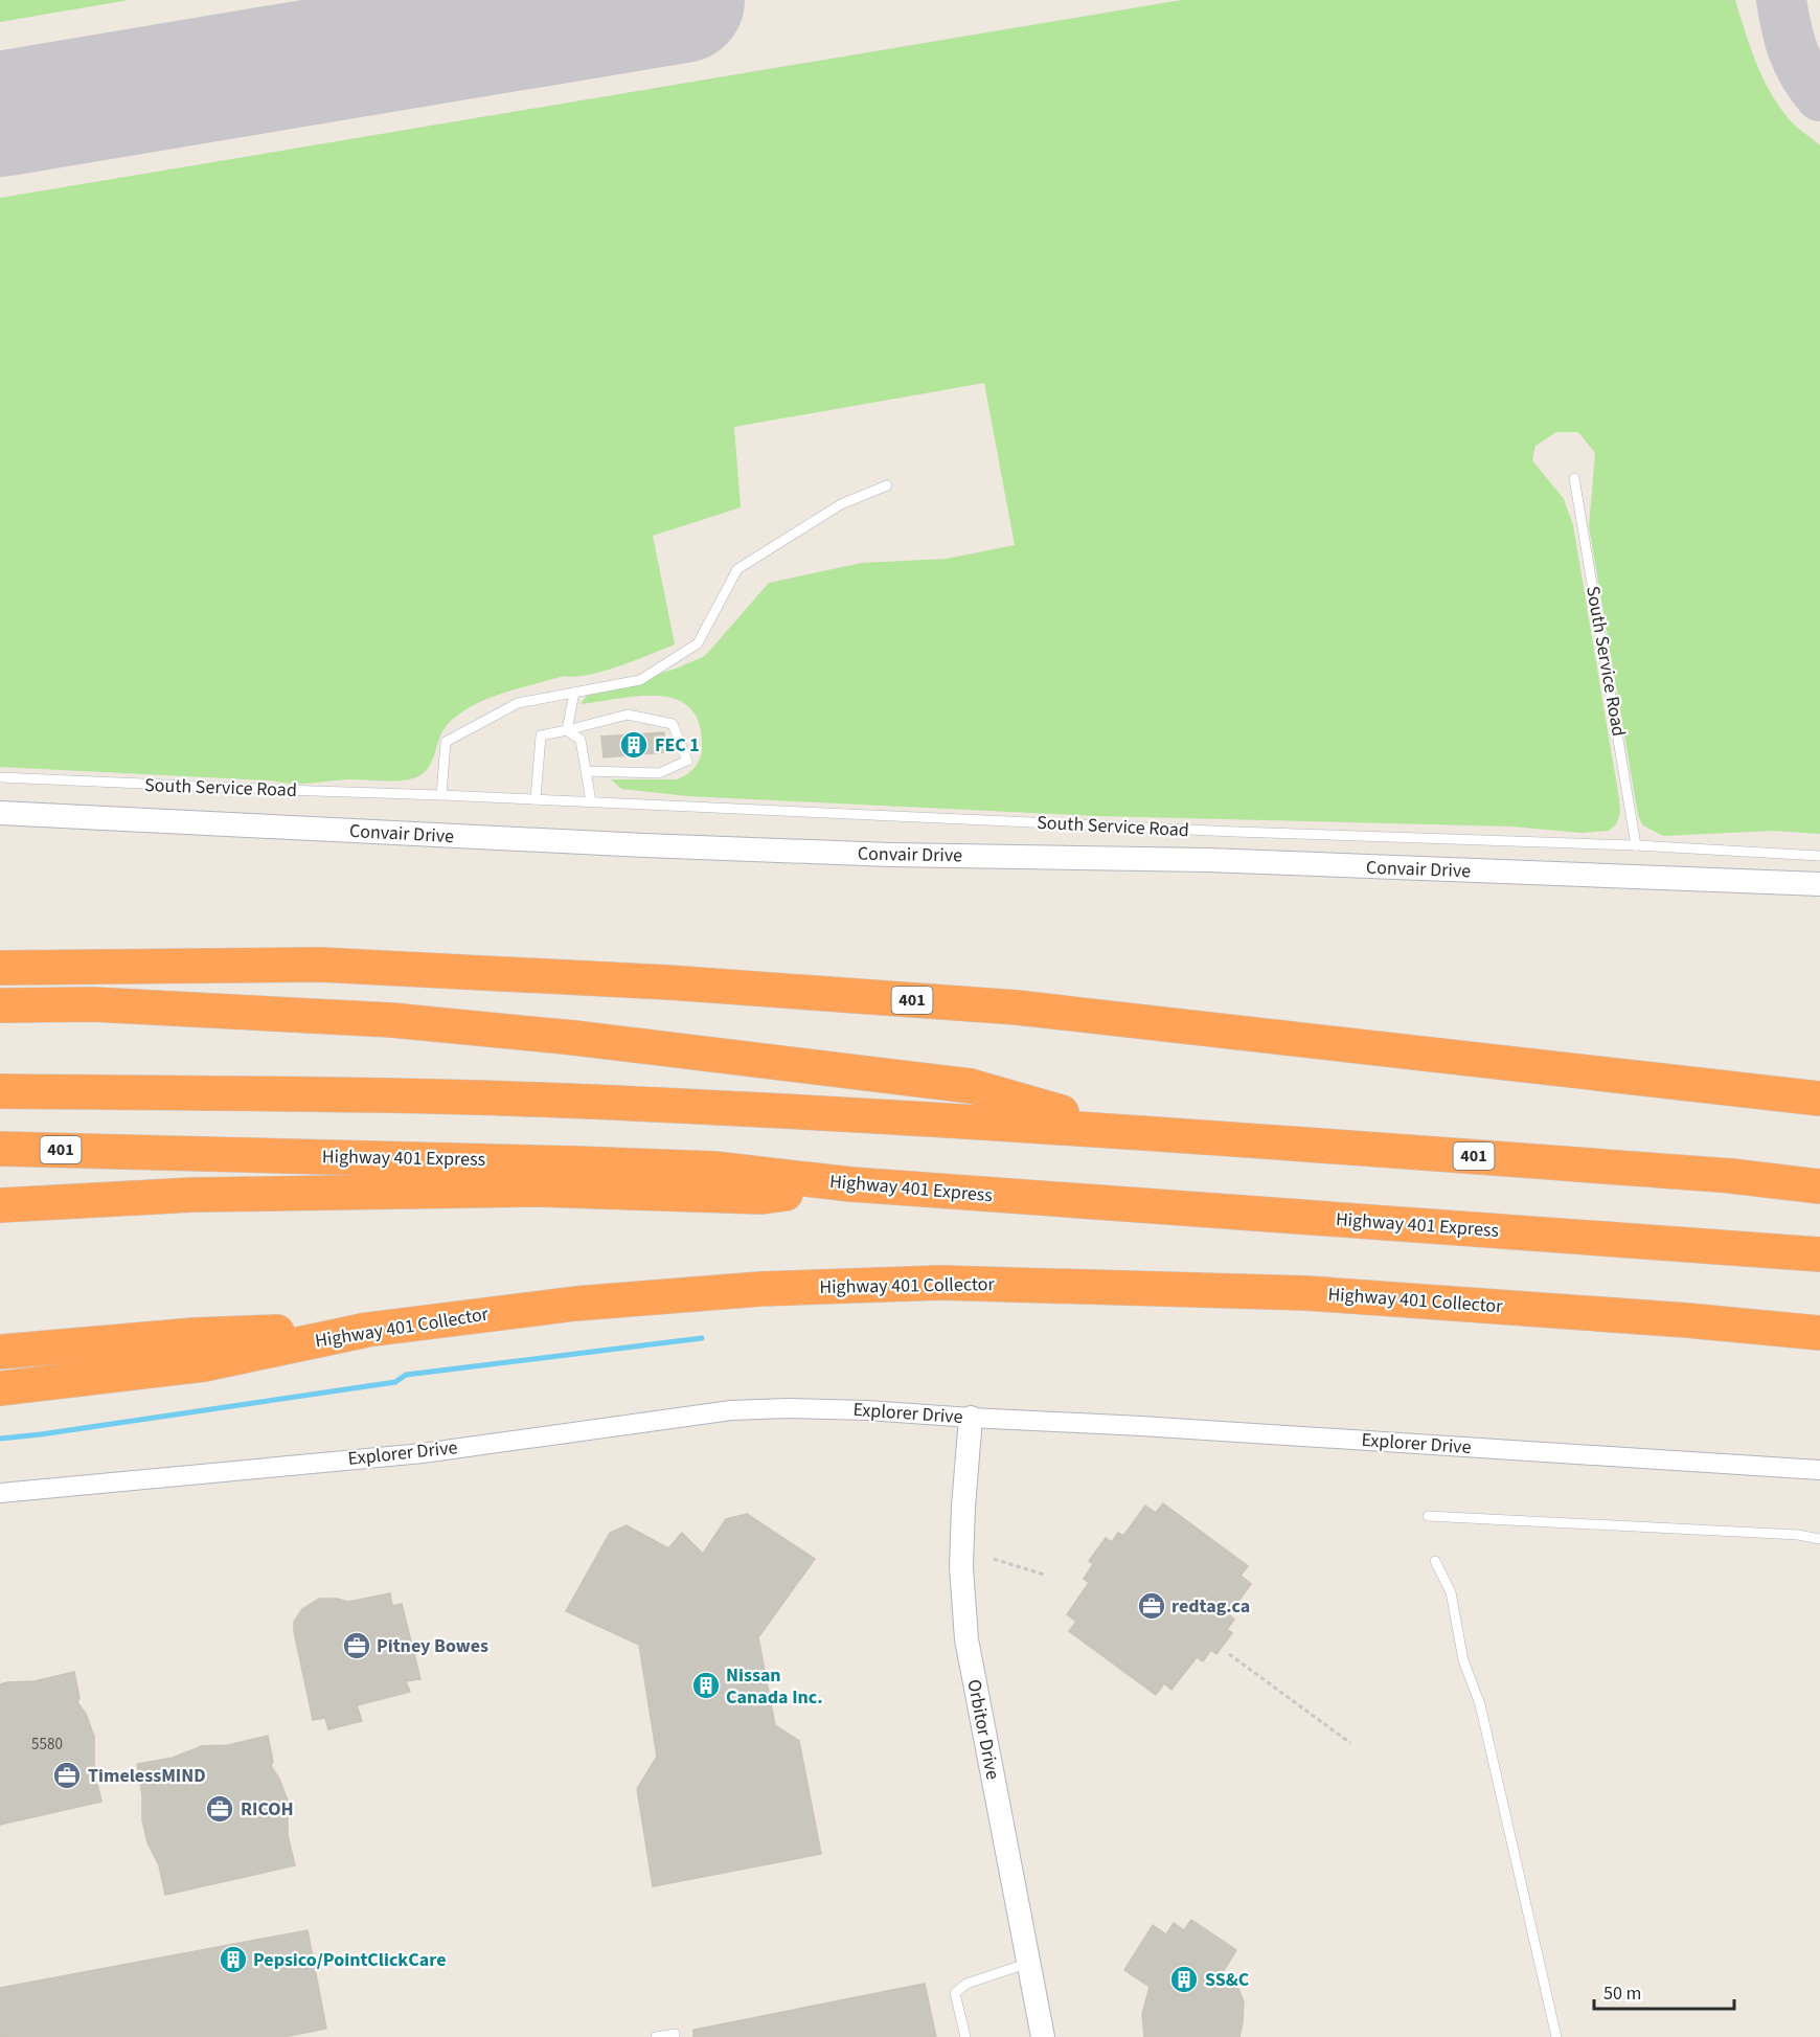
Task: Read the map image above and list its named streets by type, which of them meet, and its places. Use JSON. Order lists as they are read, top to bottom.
{
  "streets": {
    "highway": ["401", "Highway 401 Express", "Highway 401 Collector"],
    "street": ["Convair Drive", "Explorer Drive", "Orbitor Drive"],
    "lane": ["South Service Road"]
  },
  "crossings": [
    ["Explorer Drive", "Orbitor Drive"]
  ],
  "places": {
    "building": [
      "FEC 1",
      "Nissan Canada Inc.",
      "Pepsico/PointClickCare",
      "SS&C"
    ],
    "office": [
      "redtag.ca",
      "Pitney Bowes",
      "TimelessMIND",
      "RICOH"
    ]
  },
  "house_numbers": ["5580"],
  "scale_bar": "50 m"
}
